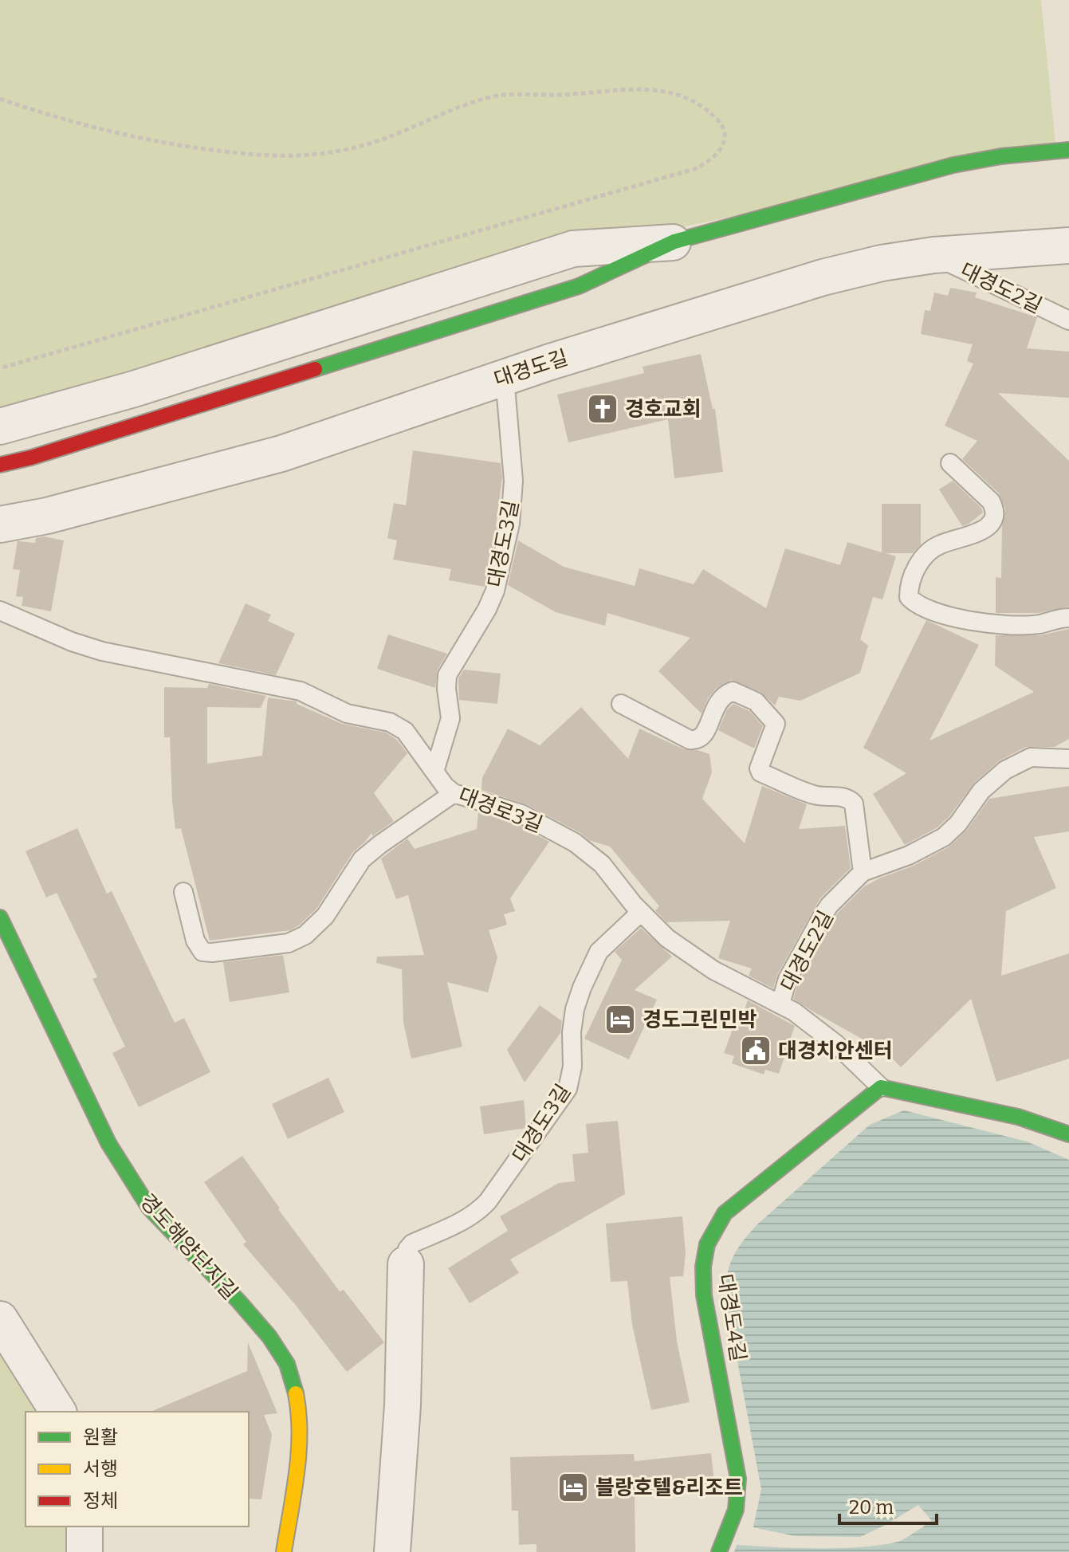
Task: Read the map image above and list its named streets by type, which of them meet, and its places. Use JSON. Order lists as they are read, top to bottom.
{
  "streets": {
    "street": ["대경도길", "경도해양단지길", "대경도4길"],
    "lane": ["대경도2길", "대경도3길", "대경로3길"]
  },
  "crossings": [
    ["대경도2길", "대경도길"],
    ["대경도2길", "대경로3길"],
    ["대경도길", "대경도3길"],
    ["대경도3길", "대경로3길"],
    ["대경로3길", "대경도4길"]
  ],
  "places": {
    "church": ["경호교회"],
    "hotel": ["경도그린민박", "블랑호텔&리조트"],
    "public building": ["대경치안센터"]
  },
  "legend": ["원활", "서행", "정체"],
  "scale_bar": "20 m"
}
